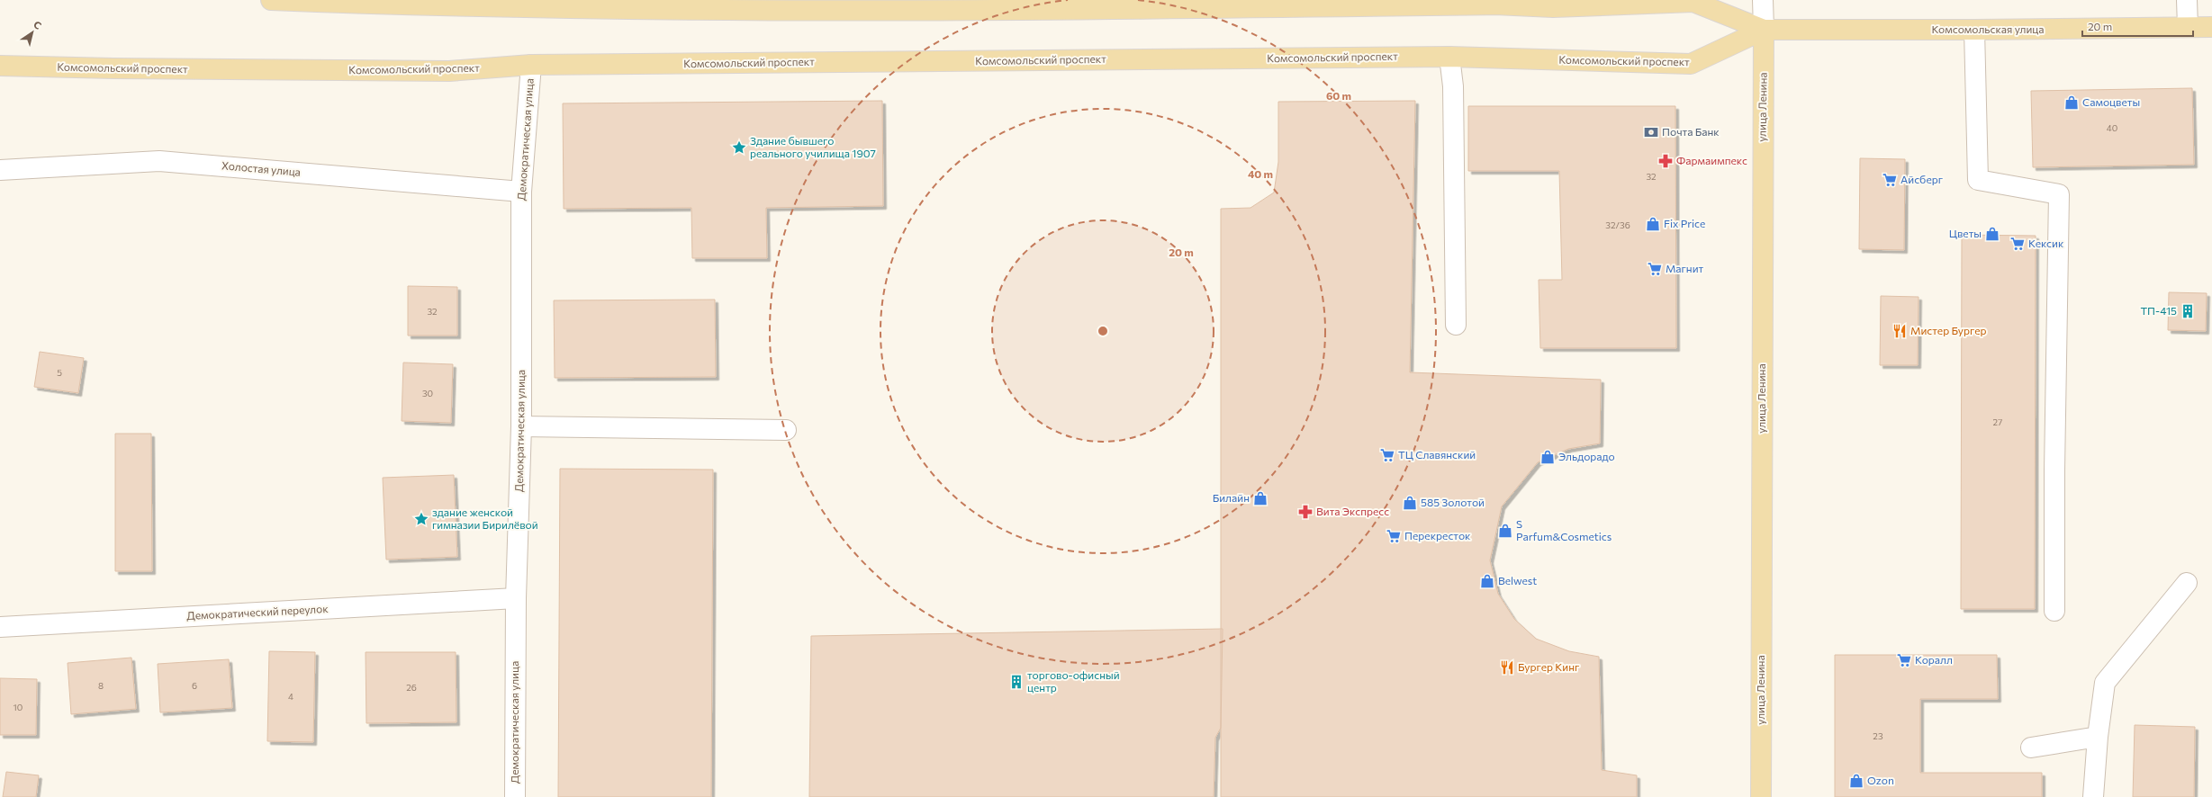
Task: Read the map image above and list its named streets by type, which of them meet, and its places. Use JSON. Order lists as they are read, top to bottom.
{
  "streets": {
    "main road": ["Комсомольская улица", "Комсомольский проспект", "улица Ленина"],
    "street": ["Демократическая улица", "Холостая улица", "Демократический переулок"]
  },
  "crossings": [
    ["Комсомольская улица", "Комсомольский проспект"],
    ["Комсомольская улица", "улица Ленина"],
    ["Комсомольский проспект", "улица Ленина"],
    ["Комсомольский проспект", "Демократическая улица"],
    ["Демократическая улица", "Холостая улица"],
    ["Демократическая улица", "Демократический переулок"]
  ],
  "places": {
    "shop": [
      "Самоцветы",
      "Fix Price",
      "Цветы",
      "Эльдорадо",
      "Билайн",
      "585 Золотой",
      "S Parfum&Cosmetics",
      "Belwest",
      "Ozon"
    ],
    "bank": ["Почта Банк"],
    "place": ["Здание бывшего реального училища 1907", "здание женской гимназии Бирилёвой"],
    "pharmacy": ["Фармаимпекс", "Вита Экспресс"],
    "supermarket": [
      "Айсберг",
      "Кексик",
      "Магнит",
      "ТЦ Славянский",
      "Перекресток",
      "Коралл"
    ],
    "building": ["ТП-415", "торгово-офисный центр"],
    "restaurant": ["Мистер Бургер", "Бургер Кинг"]
  },
  "house_numbers": [
    "40",
    "32",
    "32/36",
    "32",
    "5",
    "30",
    "27",
    "8",
    "6",
    "26",
    "4",
    "10",
    "23"
  ],
  "scale_bar": "20 m",
  "north": "top right",
  "rings": ["60 m", "40 m", "20 m"]
}
